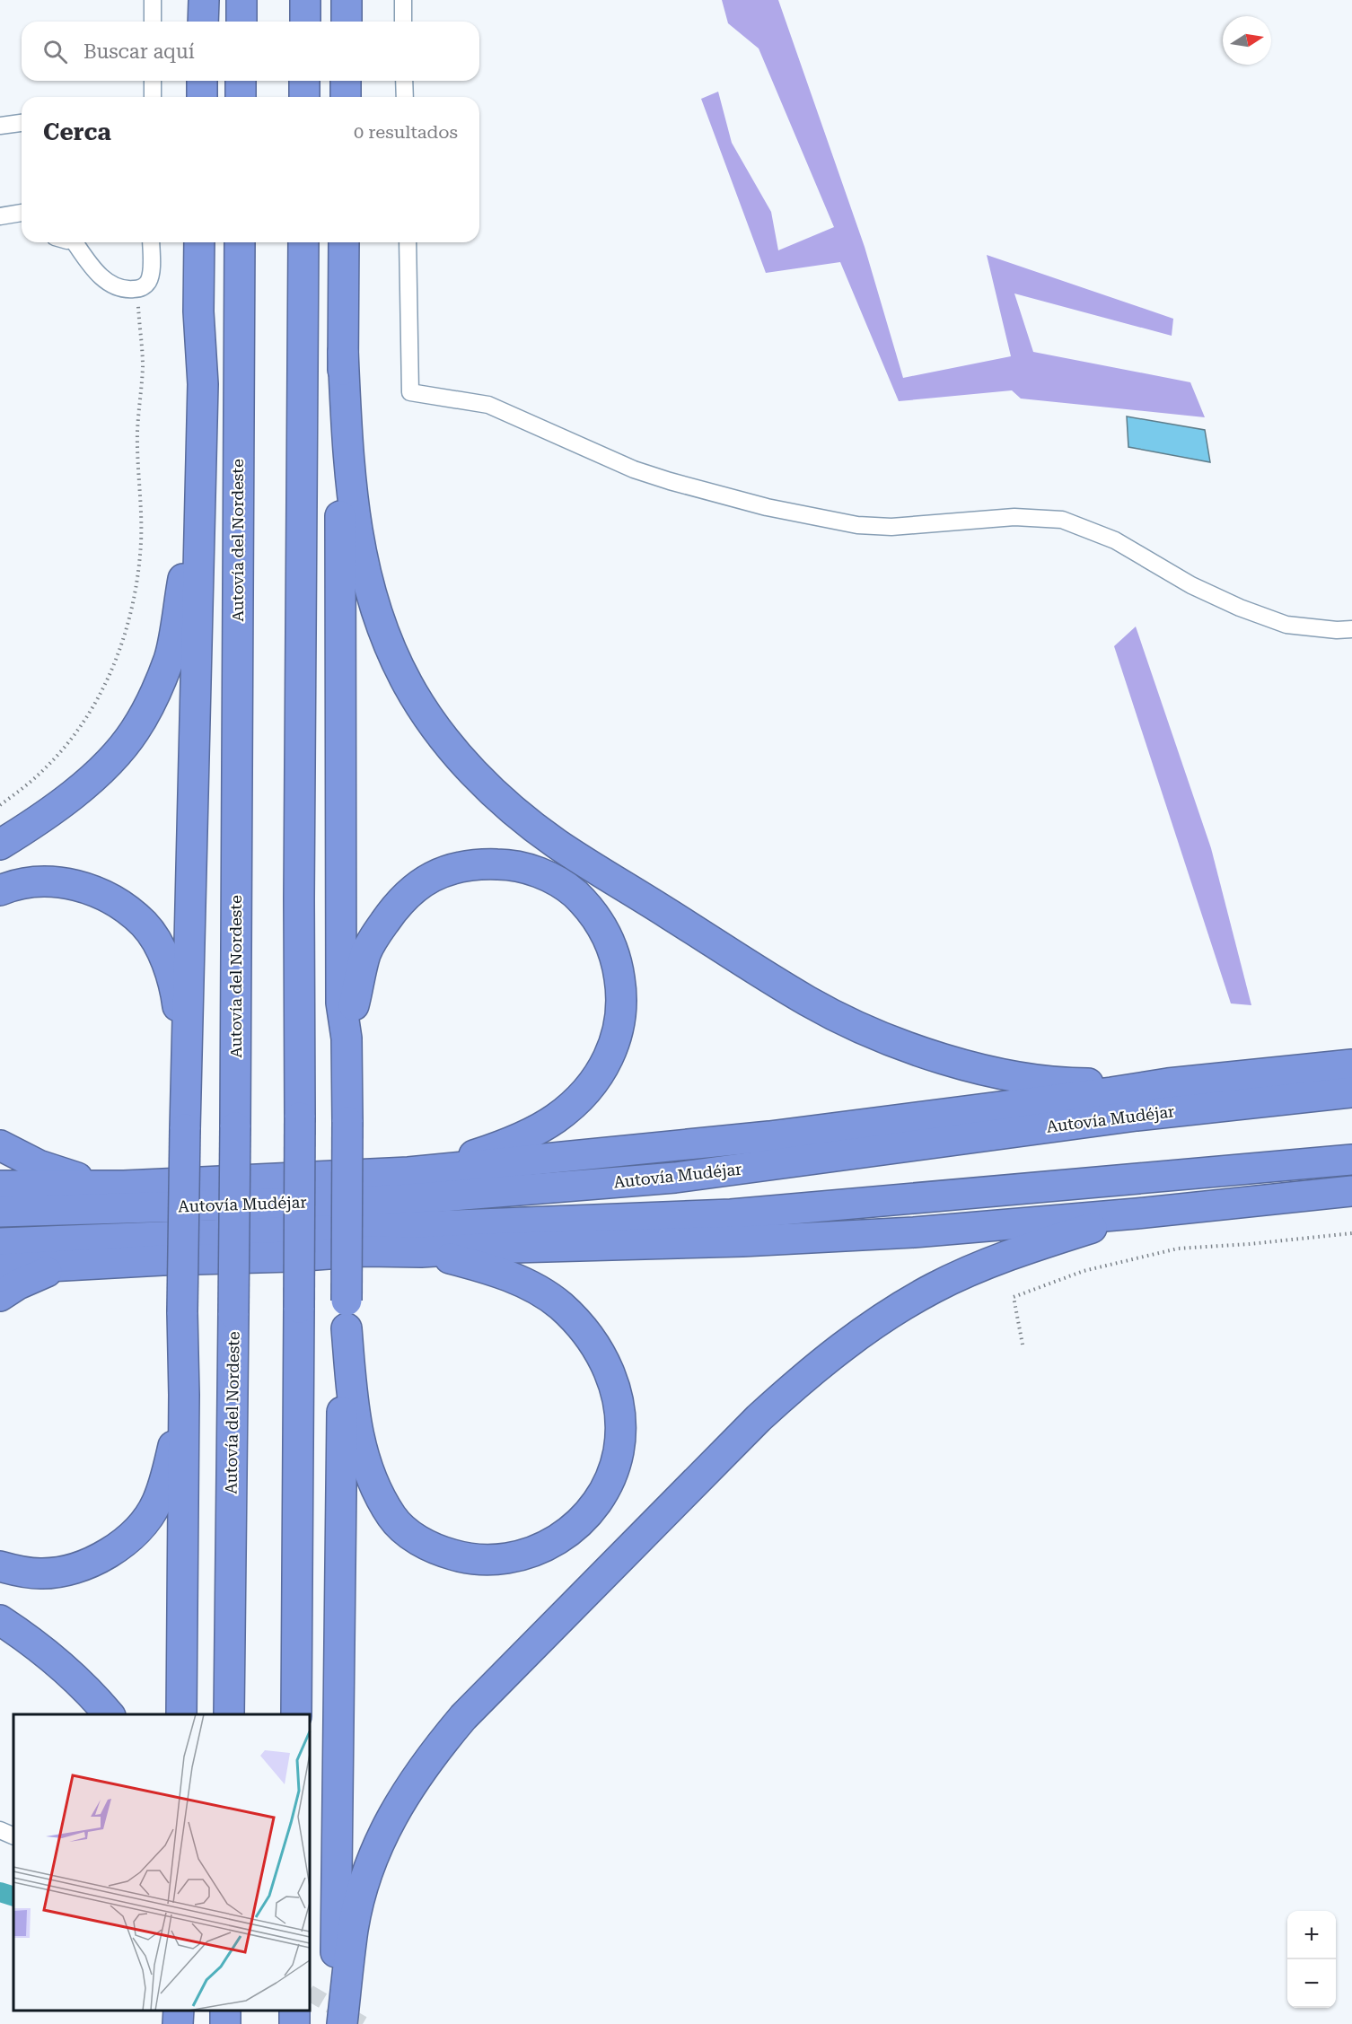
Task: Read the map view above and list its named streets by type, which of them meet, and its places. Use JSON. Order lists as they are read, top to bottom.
{
  "streets": {
    "highway": ["Autovía del Nordeste", "Autovía Mudéjar"]
  },
  "north": "right",
  "page": {
    "search": "Buscar aquí",
    "heading": ["Cerca", "0 resultados"],
    "map_buttons": ["+", "−"]
  }
}
